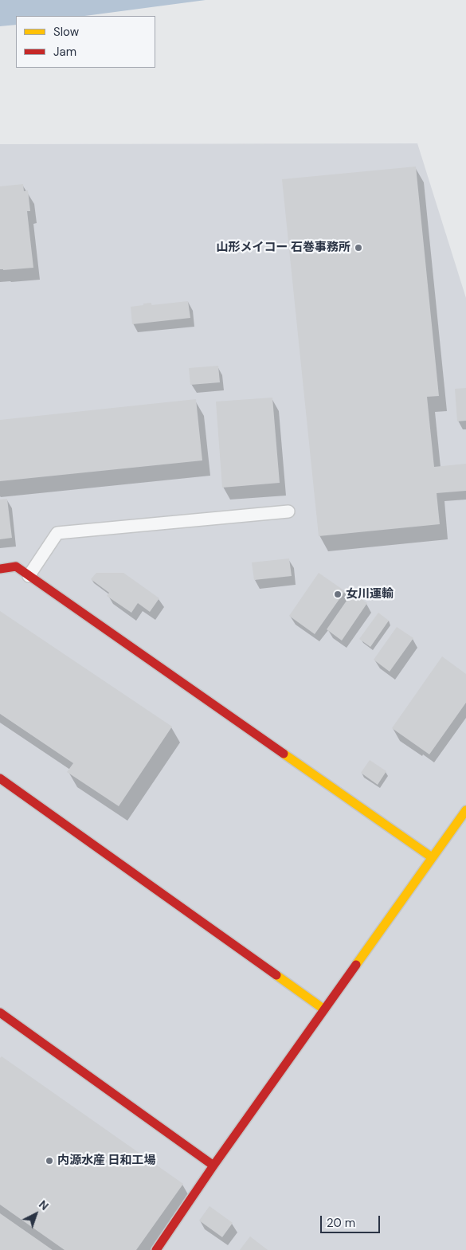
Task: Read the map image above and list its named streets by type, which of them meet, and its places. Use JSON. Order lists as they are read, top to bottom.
{
  "places": ["山形メイコー 石巻事務所", "女川運輸", "内源水産 日和工場"],
  "legend": ["Slow", "Jam"],
  "scale_bar": "20 m",
  "north": "top right"
}
